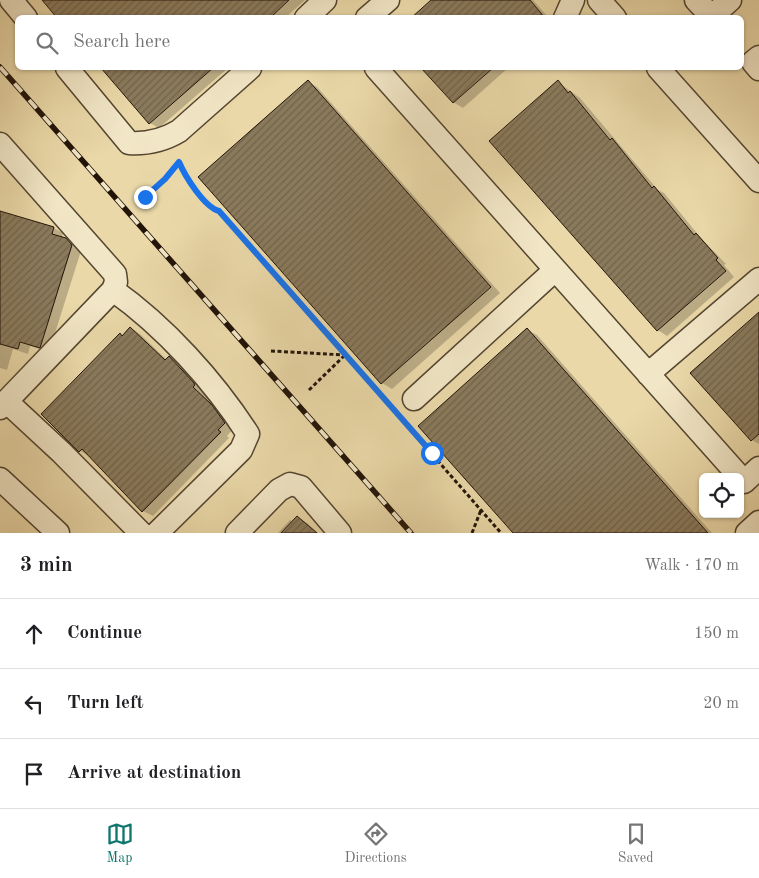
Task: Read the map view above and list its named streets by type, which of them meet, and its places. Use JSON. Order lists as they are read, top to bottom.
{
  "page": {
    "search": "Search here",
    "heading": ["3 min", "Walk · 170 m"],
    "list": [
      ["Continue", "150 m"],
      ["Turn left", "20 m"],
      "Arrive at destination"
    ],
    "nav": ["Map", "Directions", "Saved"]
  }
}
